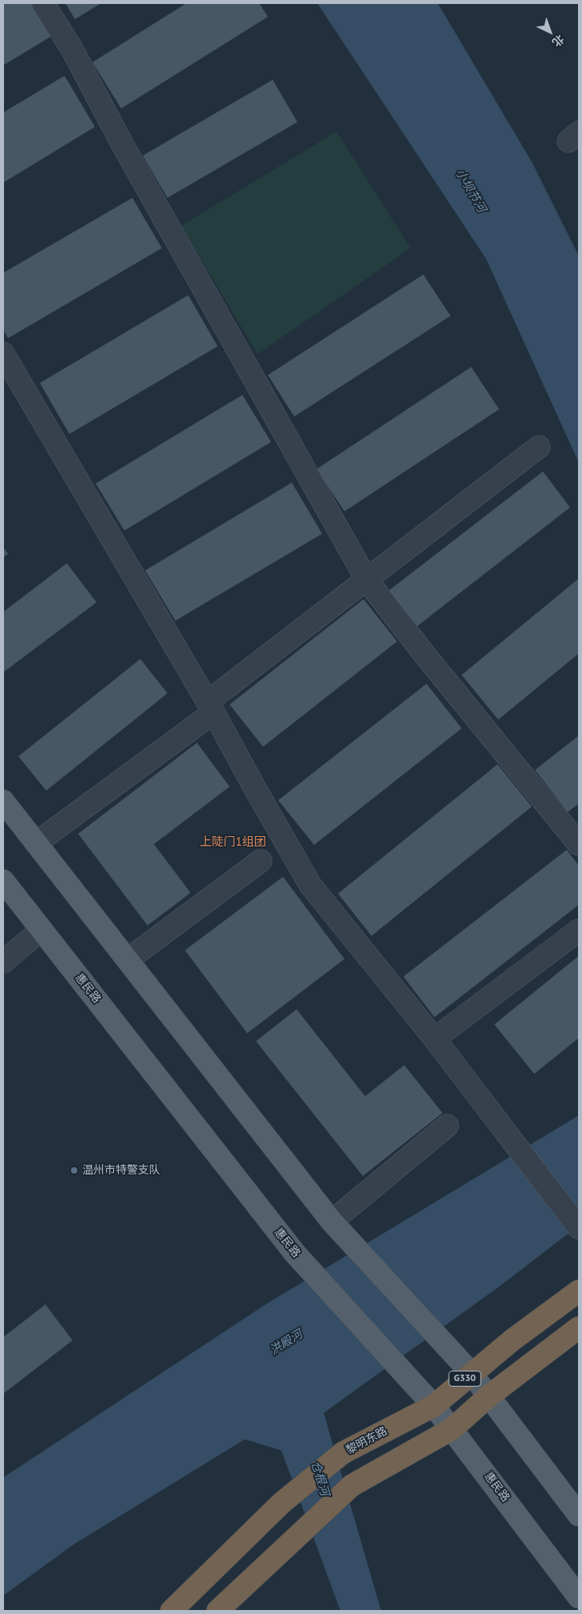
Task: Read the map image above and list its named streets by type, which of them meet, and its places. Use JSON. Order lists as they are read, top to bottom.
{
  "streets": {
    "highway": ["G330", "黎明东路"],
    "main road": ["惠民路"]
  },
  "crossings": [
    ["惠民路", "G330"],
    ["惠民路", "黎明东路"]
  ],
  "districts": ["上陡门1组团"],
  "water": ["小坝节河", "洪殿河", "仓根河"],
  "places": ["温州市特警支队"],
  "north": "bottom right"
}
